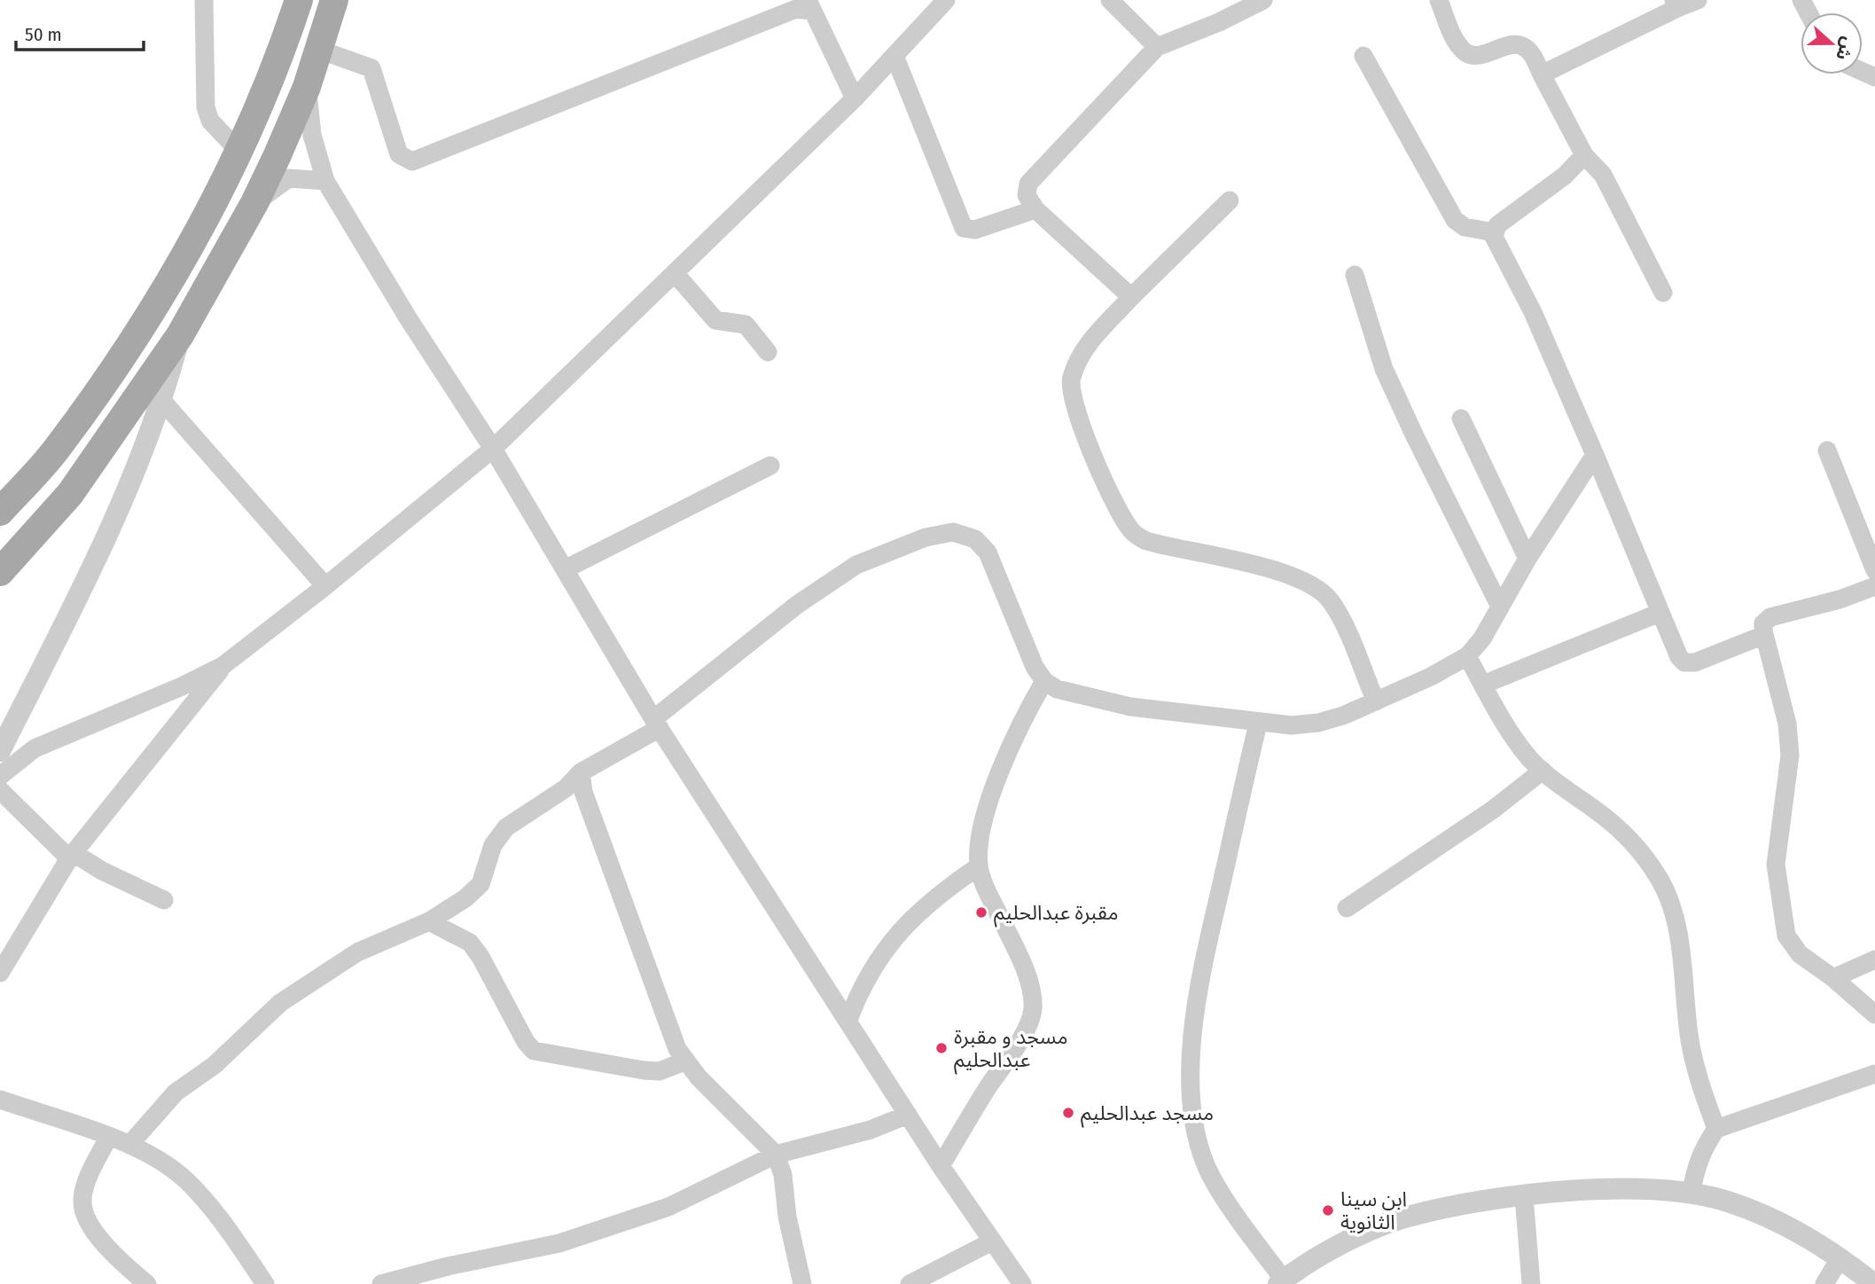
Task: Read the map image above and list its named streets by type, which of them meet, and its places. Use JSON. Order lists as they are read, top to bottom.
{
  "places": [
    "مقبرة عبدالحليم",
    "مسجد و مقبرة عبدالحليم",
    "مسجد عبدالحليم",
    "ابن سينا الثانوية"
  ],
  "scale_bar": "50 m",
  "north": "right"
}
